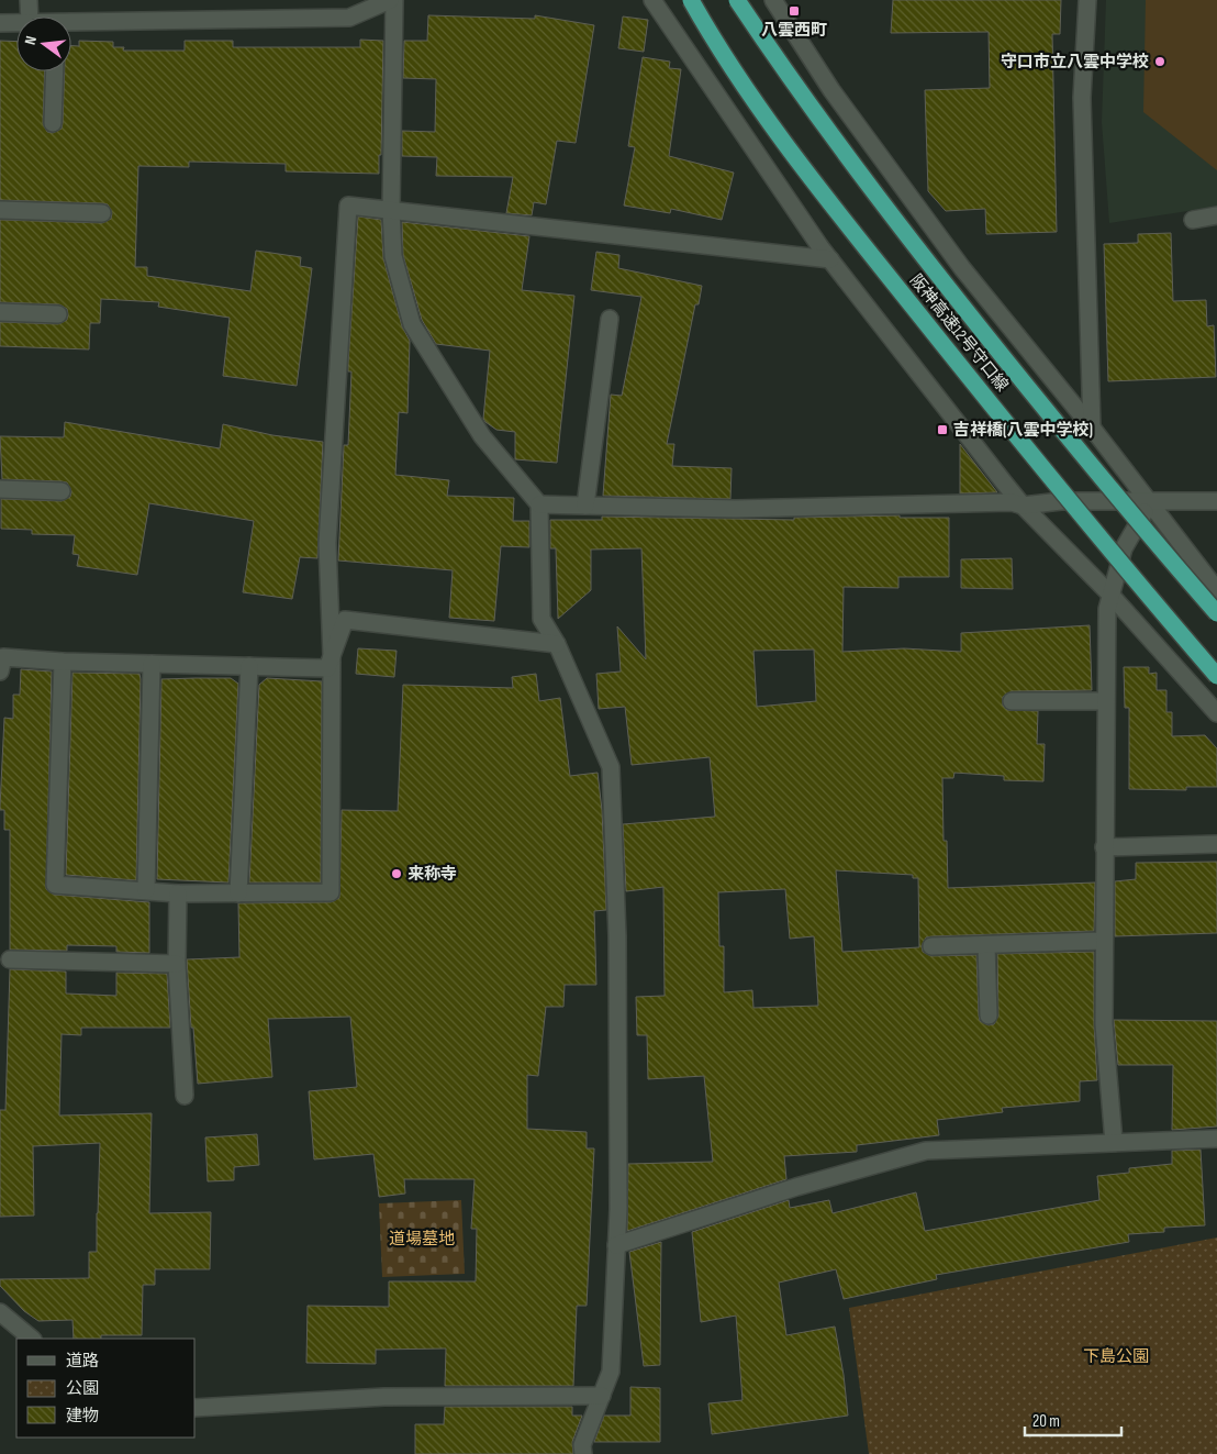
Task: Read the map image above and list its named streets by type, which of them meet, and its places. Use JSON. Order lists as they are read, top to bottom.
{
  "streets": {
    "highway": ["阪神高速12号守口線"]
  },
  "parks": ["道場墓地", "下島公園"],
  "places": {
    "transit": ["八雲西町", "吉祥橋(八雲中学校)"],
    "other": ["守口市立八雲中学校", "来称寺"]
  },
  "legend": ["道路", "公園", "建物"],
  "scale_bar": "20 m",
  "north": "left"
}
